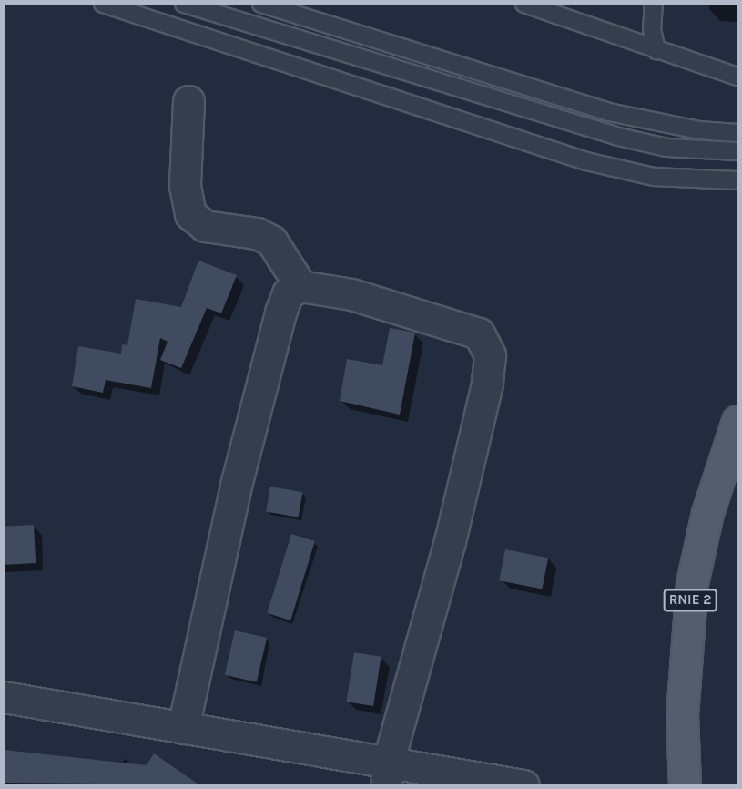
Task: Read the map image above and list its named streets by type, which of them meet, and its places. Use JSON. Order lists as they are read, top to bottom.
{
  "streets": {
    "main road": ["RNIE 2"]
  }
}
